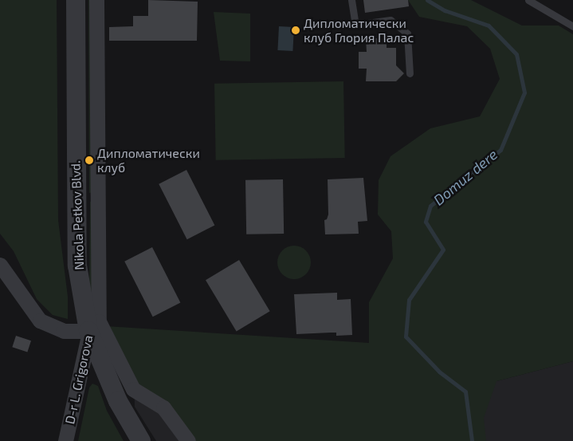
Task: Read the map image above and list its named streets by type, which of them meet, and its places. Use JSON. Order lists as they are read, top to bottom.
{
  "streets": {
    "street": ["Nikola Petkov Blvd.", "D-r L. Grigorova"]
  },
  "crossings": [
    ["Nikola Petkov Blvd.", "D-r L. Grigorova"]
  ],
  "water": ["Domuz dere"],
  "places": ["Дипломатически клуб Глория Палас", "Дипломатически клуб"]
}
